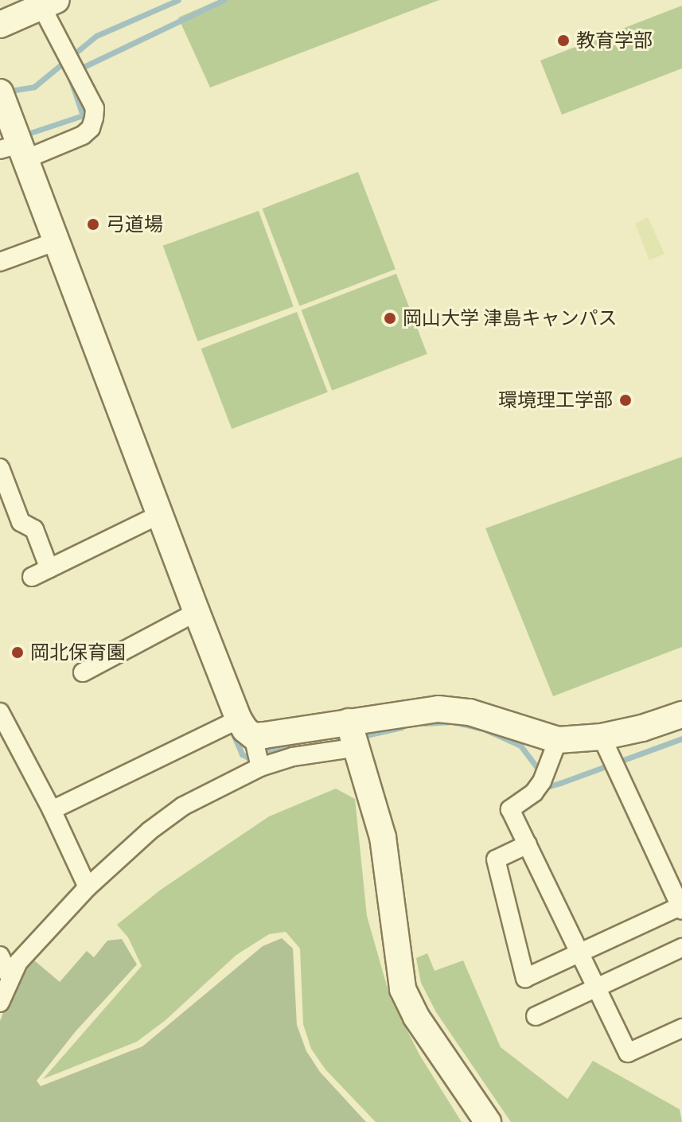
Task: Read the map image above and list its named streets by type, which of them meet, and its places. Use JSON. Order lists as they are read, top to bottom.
{
  "places": [
    "教育学部",
    "弓道場",
    "岡山大学 津島キャンパス",
    "環境理工学部",
    "岡北保育園"
  ]
}
